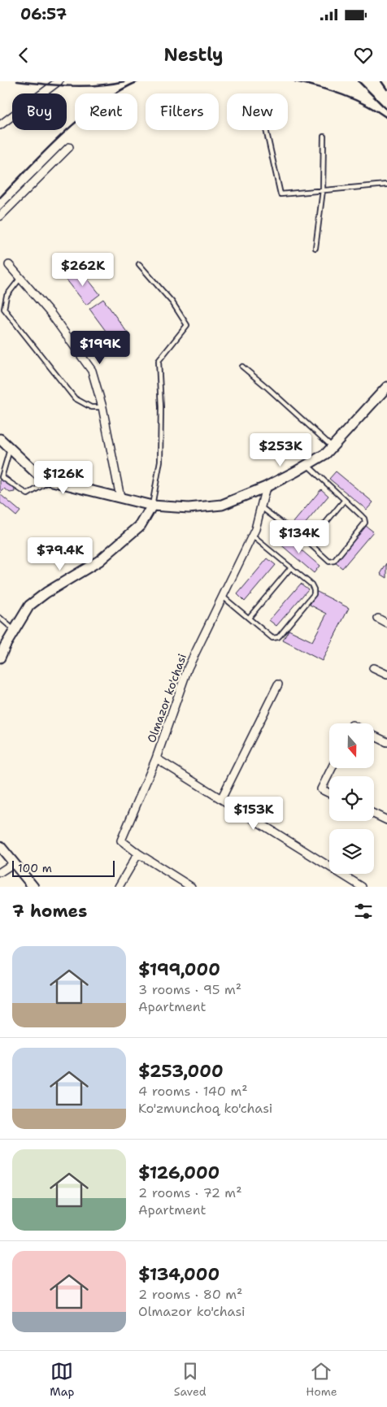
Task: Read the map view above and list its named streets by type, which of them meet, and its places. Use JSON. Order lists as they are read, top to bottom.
{
  "streets": {
    "street": ["Olmazor ko'chasi"]
  },
  "scale_bar": "100 m",
  "north": "bottom",
  "page": {
    "status": "06:57",
    "header": "Nestly",
    "chip": [
      "Buy",
      "Rent",
      "Filters",
      "New"
    ],
    "price": [
      "$262K",
      "$199K",
      "$253K",
      "$126K",
      "$134K",
      "$79.4K",
      "$153K"
    ],
    "scale": "100 m",
    "heading": "7 homes",
    "list": [
      {
        "name": "$199,000",
        "note": "3 rooms · 95 m² · Apartment"
      },
      {
        "name": "$253,000",
        "note": "4 rooms · 140 m² · Ko'zmunchoq ko'chasi"
      },
      {
        "name": "$126,000",
        "note": "2 rooms · 72 m² · Apartment"
      },
      {
        "name": "$134,000",
        "note": "2 rooms · 80 m² · Olmazor ko'chasi"
      }
    ],
    "tabs": ["Map", "Saved", "Home"]
  }
}
